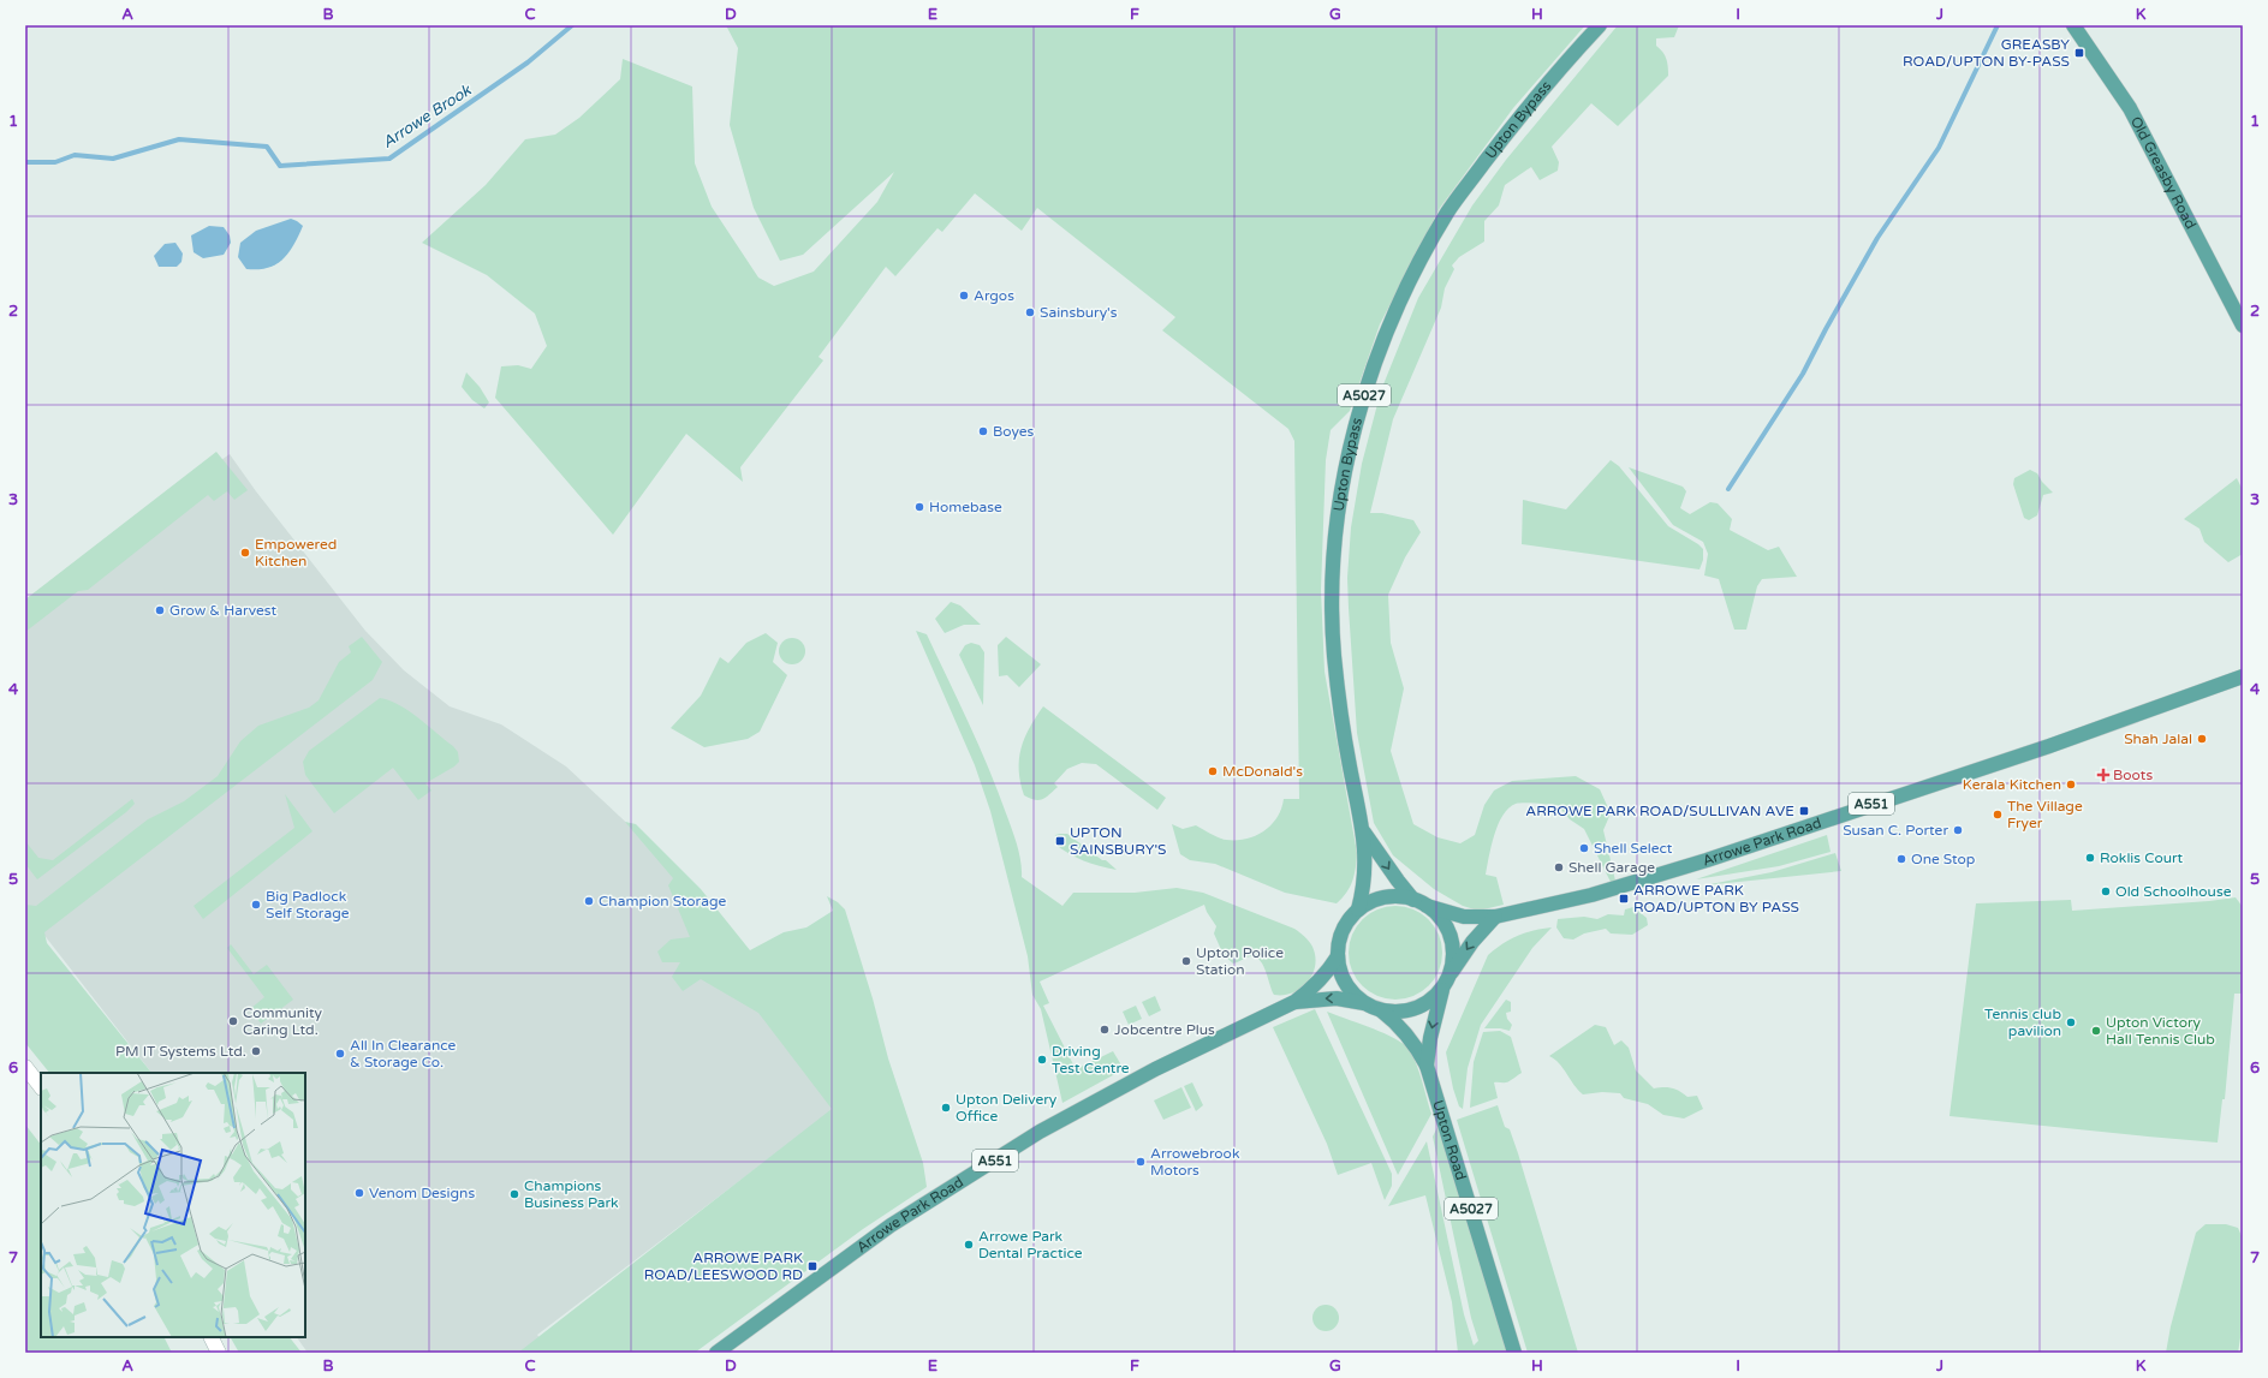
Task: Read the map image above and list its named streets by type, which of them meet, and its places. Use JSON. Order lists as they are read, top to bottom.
{
  "streets": {
    "main road": [
      "Upton Bypass",
      "Old Greasby Road",
      "A5027",
      "A551",
      "Arrowe Park Road",
      "Upton Road"
    ]
  },
  "crossings": [
    ["Upton Bypass", "Arrowe Park Road"],
    ["Upton Bypass", "Upton Road"],
    ["Arrowe Park Road", "Upton Road"]
  ],
  "water": ["Arrowe Brook"],
  "places": {
    "transit": [
      "GREASBY ROAD/UPTON BY-PASS",
      "ARROWE PARK ROAD/SULLIVAN AVE",
      "UPTON SAINSBURY'S",
      "ARROWE PARK ROAD/UPTON BY PASS",
      "ARROWE PARK ROAD/LEESWOOD RD"
    ],
    "other": [
      "Argos",
      "Sainsbury's",
      "Boyes",
      "Homebase",
      "Empowered Kitchen",
      "Grow & Harvest",
      "Shah Jalal",
      "McDonald's",
      "Kerala Kitchen",
      "The Village Fryer",
      "Susan C. Porter",
      "Shell Select",
      "Roklis Court",
      "One Stop",
      "Shell Garage",
      "Old Schoolhouse",
      "Champion Storage",
      "Big Padlock Self Storage",
      "Upton Police Station",
      "Community Caring Ltd.",
      "Tennis club pavilion",
      "Jobcentre Plus",
      "Upton Victory Hall Tennis Club",
      "PM IT Systems Ltd.",
      "All In Clearance & Storage Co.",
      "Driving Test Centre",
      "Upton Delivery Office",
      "Arrowebrook Motors",
      "Venom Designs",
      "Champions Business Park",
      "Arrowe Park Dental Practice"
    ],
    "health": ["Boots"]
  },
  "grid": {
    "columns": [
      "A",
      "B",
      "C",
      "D",
      "E",
      "F",
      "G",
      "H",
      "I",
      "J",
      "K"
    ],
    "rows": [
      "1",
      "2",
      "3",
      "4",
      "5",
      "6",
      "7"
    ]
  }
}
